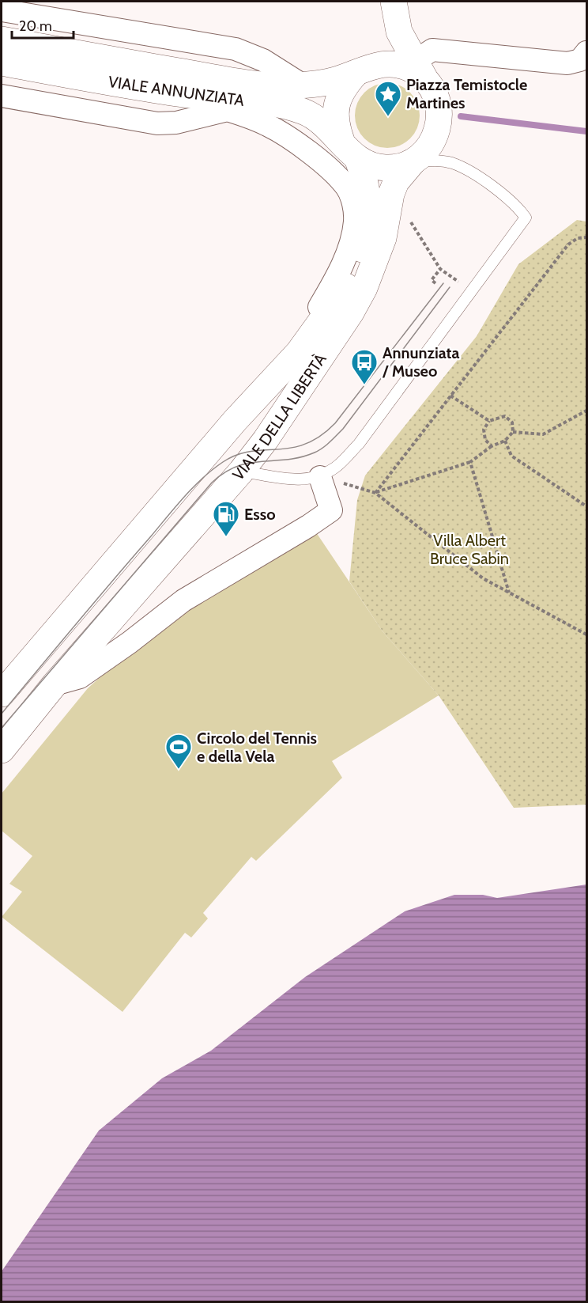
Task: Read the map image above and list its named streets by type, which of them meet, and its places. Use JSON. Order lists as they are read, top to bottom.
{
  "streets": {
    "main road": ["VIALE ANNUNZIATA", "VIALE DELLA LIBERTÀ"]
  },
  "crossings": [
    ["VIALE ANNUNZIATA", "VIALE DELLA LIBERTÀ"]
  ],
  "parks": ["Villa Albert Bruce Sabin"],
  "places": {
    "place": ["Piazza Temistocle Martines"],
    "bus stop": ["Annunziata / Museo"],
    "fuel station": ["Esso"],
    "sports": ["Circolo del Tennis e della Vela"]
  },
  "scale_bar": "20 m"
}
